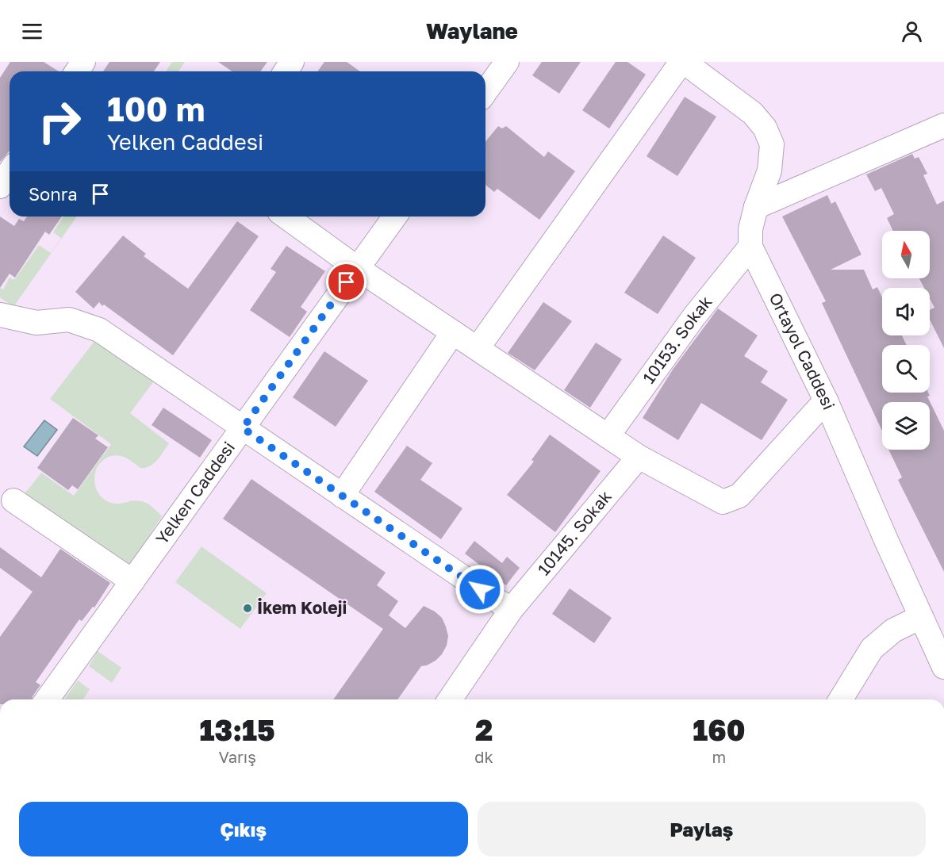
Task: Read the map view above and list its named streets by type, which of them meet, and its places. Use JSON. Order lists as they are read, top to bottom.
{
  "streets": {
    "street": [
      "10153. Sokak",
      "Ortayol Caddesi",
      "Yelken Caddesi",
      "10145. Sokak"
    ]
  },
  "crossings": [
    ["10153. Sokak", "Ortayol Caddesi"]
  ],
  "places": ["İkem Koleji"],
  "north": "top",
  "page": {
    "header": "Waylane",
    "turn": ["100 m", "Yelken Caddesi"],
    "then": "Sonra",
    "eta": [
      "13:15",
      "Varış",
      "2",
      "dk",
      "160",
      "m"
    ],
    "buttons": ["Çıkış", "Paylaş"]
  }
}
